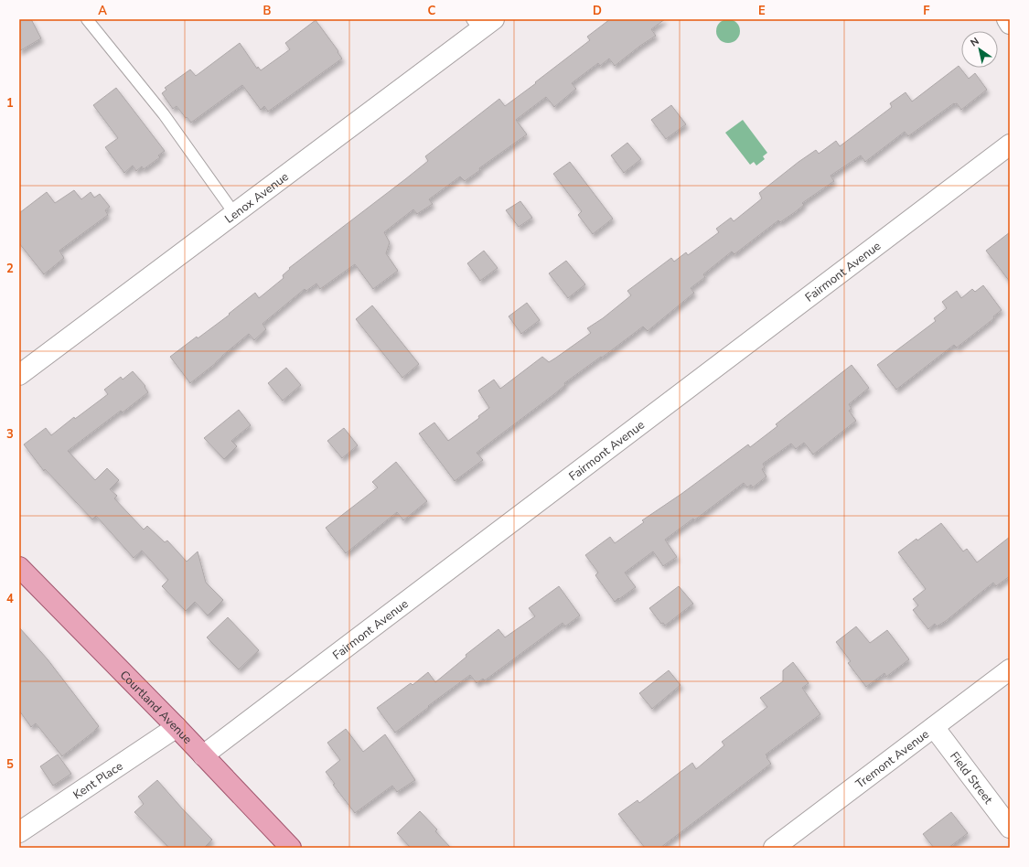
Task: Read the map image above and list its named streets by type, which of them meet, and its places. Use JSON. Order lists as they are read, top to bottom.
{
  "streets": {
    "main road": ["Courtland Avenue"],
    "street": [
      "Lenox Avenue",
      "Fairmont Avenue",
      "Tremont Avenue",
      "Field Street",
      "Kent Place"
    ]
  },
  "crossings": [
    ["Fairmont Avenue", "Courtland Avenue"],
    ["Courtland Avenue", "Kent Place"],
    ["Tremont Avenue", "Field Street"]
  ],
  "north": "top left",
  "grid": {
    "columns": [
      "A",
      "B",
      "C",
      "D",
      "E",
      "F"
    ],
    "rows": [
      "1",
      "2",
      "3",
      "4",
      "5"
    ]
  }
}
